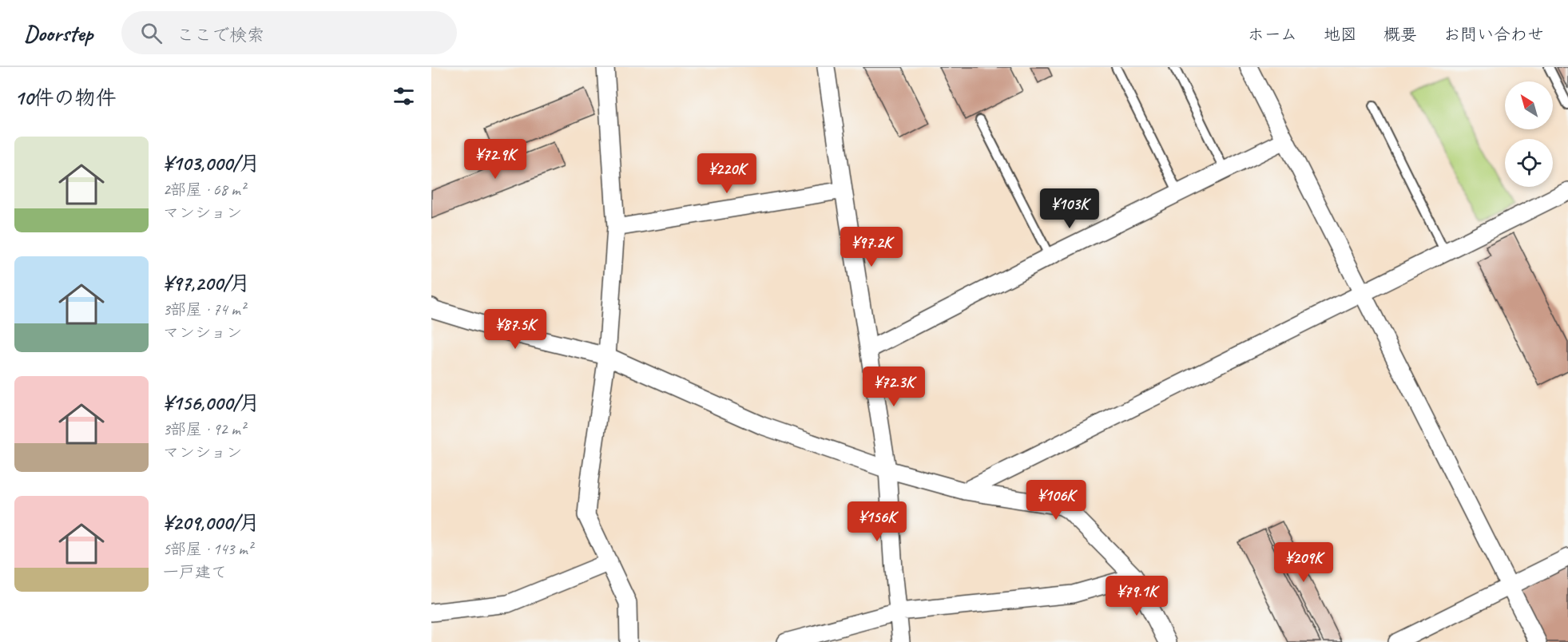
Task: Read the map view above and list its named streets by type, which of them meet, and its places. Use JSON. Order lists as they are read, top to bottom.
{
  "north": "top left",
  "page": {
    "header": "Doorstep",
    "search": "ここで検索",
    "nav": [
      "ホーム",
      "地図",
      "概要",
      "お問い合わせ"
    ],
    "heading": "10件の物件",
    "list": [
      {
        "name": "¥103,000/月",
        "note": "2部屋 · 68 m² · マンション"
      },
      {
        "name": "¥97,200/月",
        "note": "3部屋 · 74 m² · マンション"
      },
      {
        "name": "¥156,000/月",
        "note": "3部屋 · 92 m² · マンション"
      },
      {
        "name": "¥209,000/月",
        "note": "5部屋 · 143 m² · 一戸建て"
      }
    ],
    "price": [
      "¥72.9K",
      "¥220K",
      "¥103K",
      "¥97.2K",
      "¥87.5K",
      "¥72.3K",
      "¥106K",
      "¥156K",
      "¥209K",
      "¥79.1K"
    ]
  }
}
